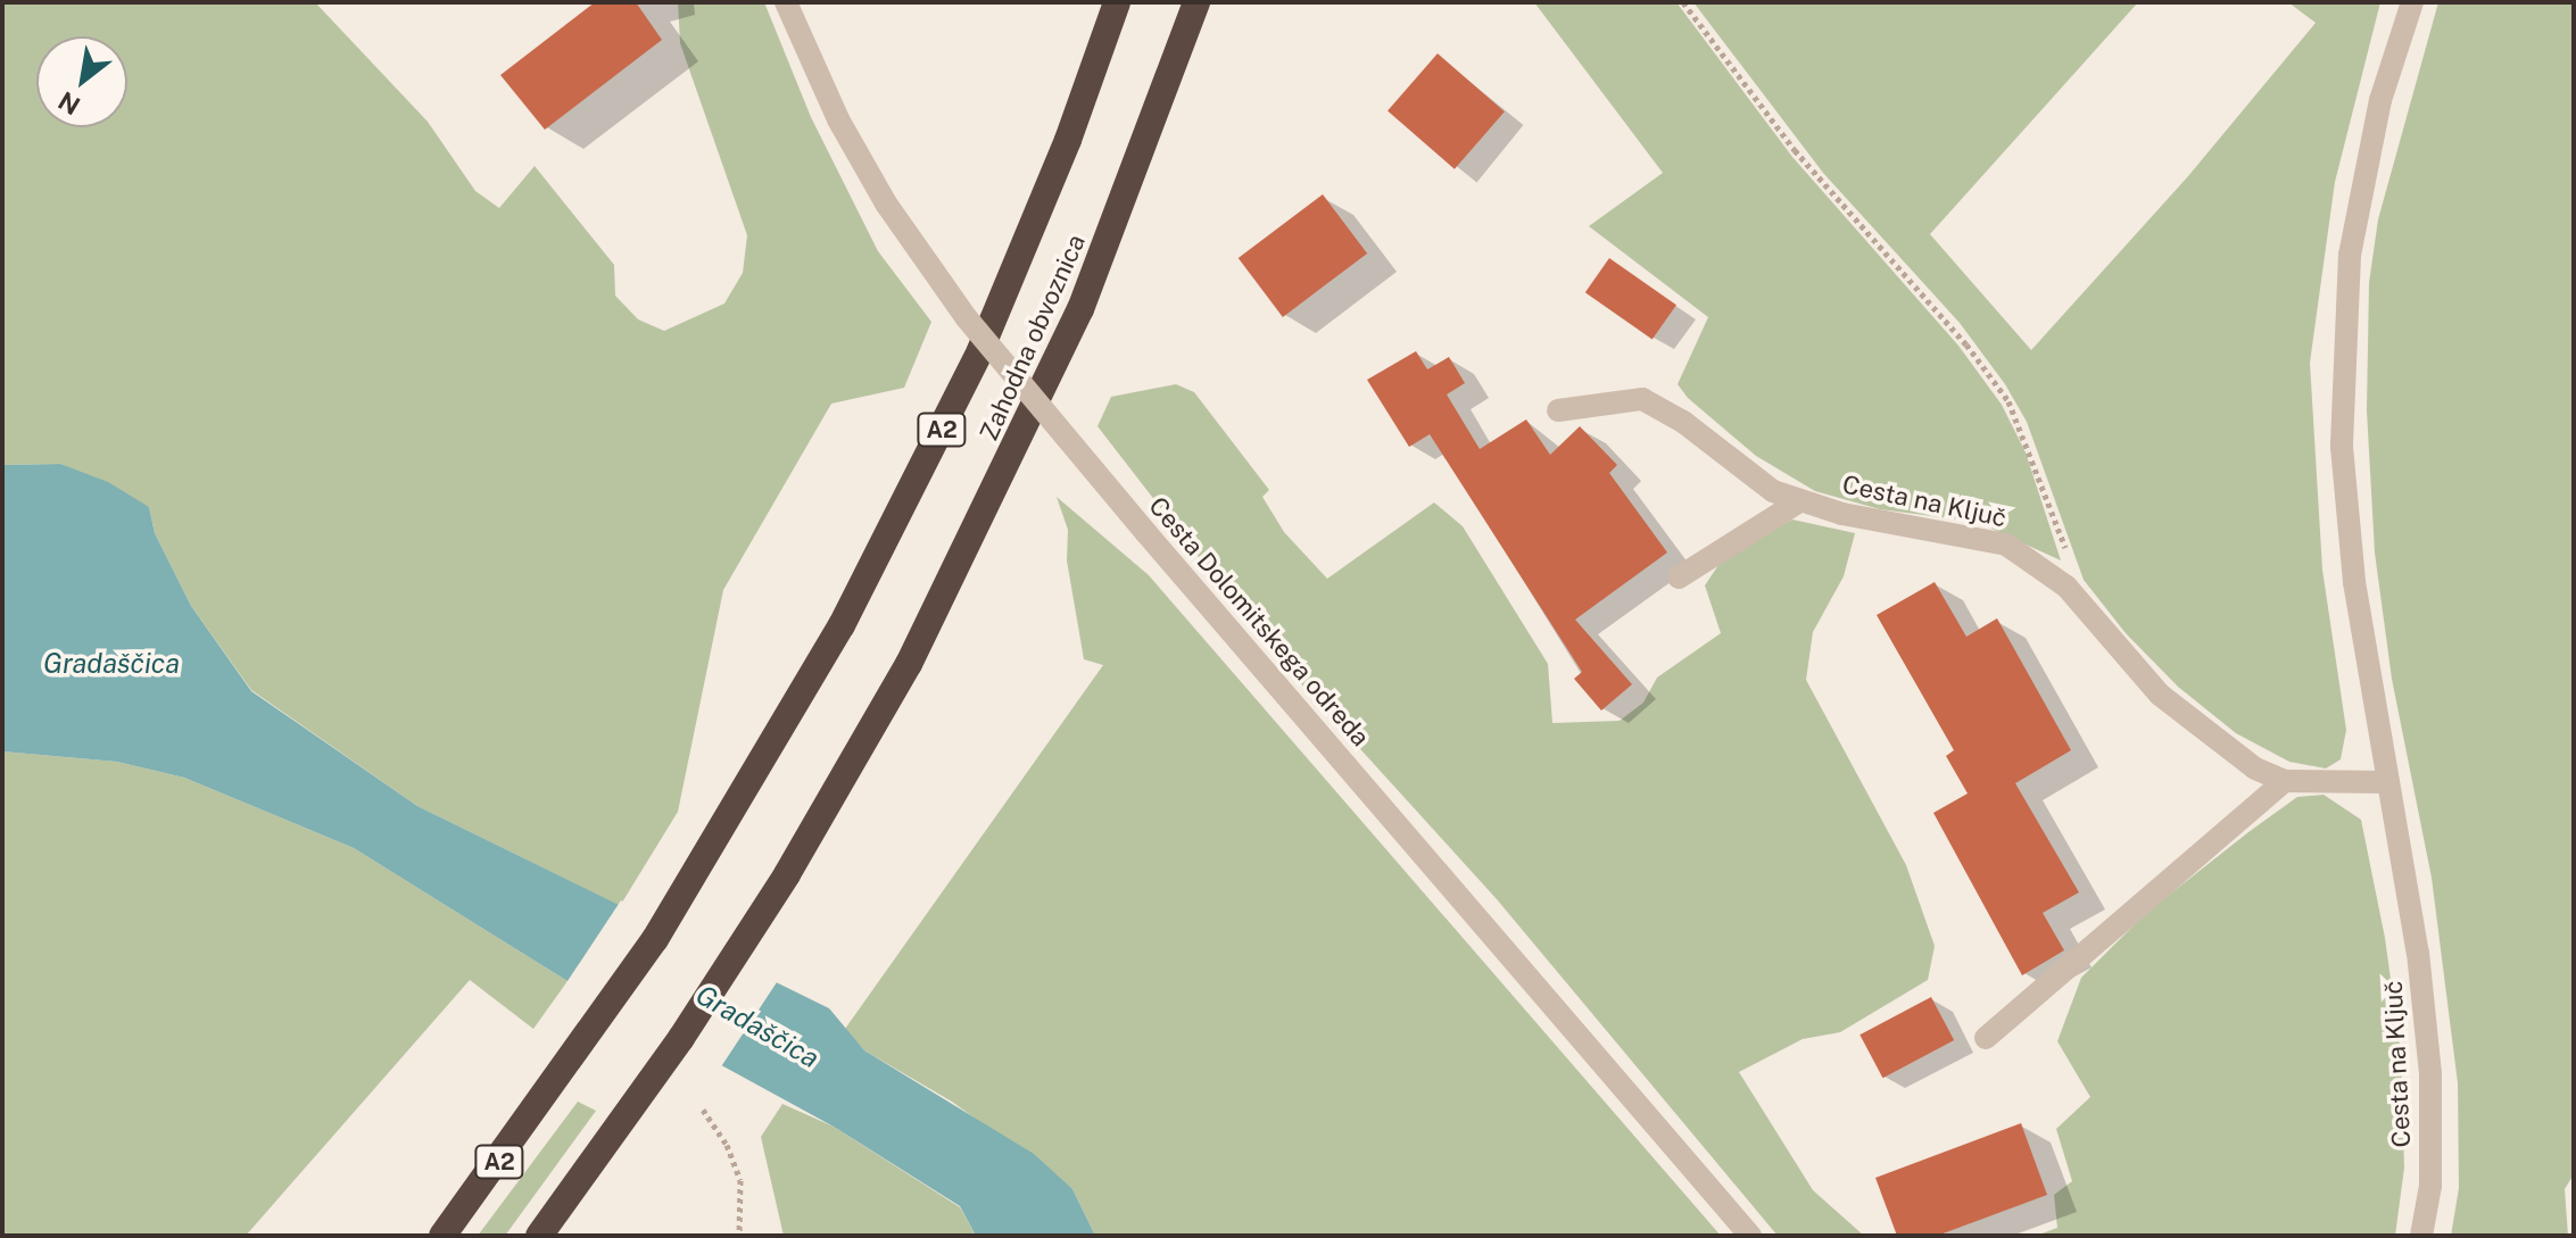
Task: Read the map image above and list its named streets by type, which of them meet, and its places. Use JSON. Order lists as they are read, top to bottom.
{
  "streets": {
    "highway": ["Zahodna obvoznica", "A2"],
    "street": ["Cesta na Ključ", "Cesta Dolomitskega odreda"]
  },
  "water": ["Gradaščica"],
  "north": "bottom left"
}
